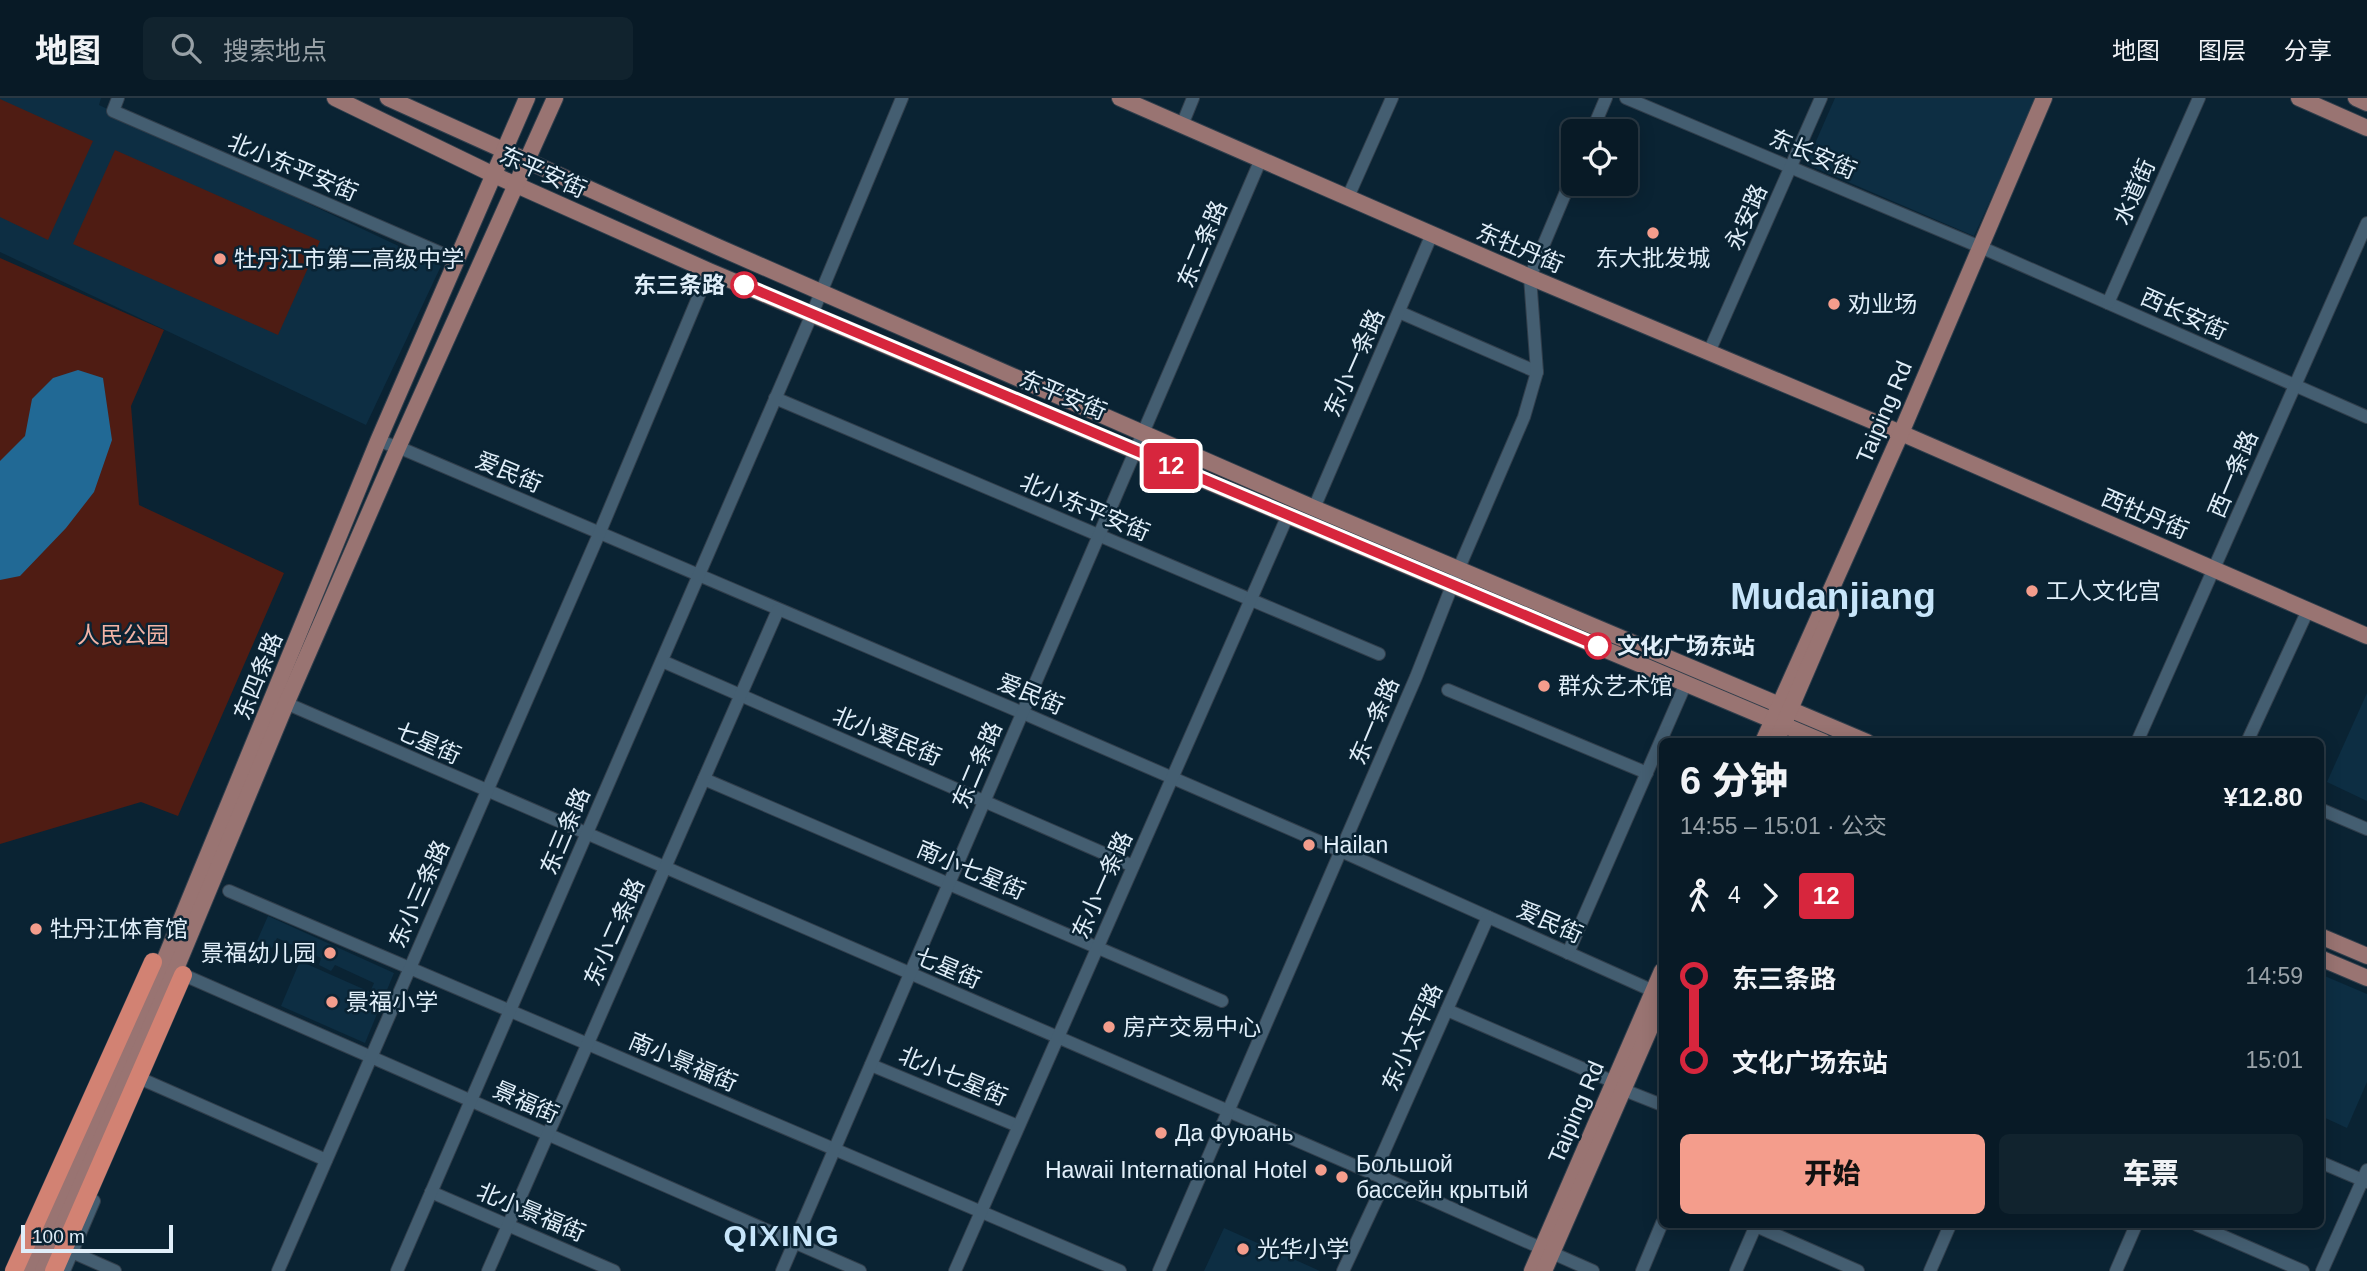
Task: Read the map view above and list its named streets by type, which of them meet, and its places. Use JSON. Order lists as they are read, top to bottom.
{
  "streets": {
    "main road": [
      "东平安街",
      "东牡丹街",
      "Taiping Rd",
      "西牡丹街",
      "东四条路"
    ],
    "street": [
      "东长安街",
      "北小东平安街",
      "水道街",
      "永安路",
      "东二条路",
      "西长安街",
      "东小一条路",
      "爱民街",
      "西一条路",
      "东一条路",
      "北小爱民街",
      "七星街",
      "东三条路",
      "南小七星街",
      "东小三条路",
      "东小二条路",
      "东小太平路",
      "南小景福街",
      "北小七星街",
      "景福街",
      "北小景福街"
    ]
  },
  "crossings": [
    ["东长安街", "永安路"],
    ["东长安街", "西长安街"],
    ["东长安街", "Taiping Rd"],
    ["北小东平安街", "东二条路"],
    ["北小东平安街", "东小一条路"],
    ["北小东平安街", "东四条路"],
    ["北小东平安街", "东三条路"],
    ["东平安街", "东二条路"],
    ["东平安街", "东小一条路"],
    ["东平安街", "Taiping Rd"],
    ["东平安街", "东四条路"],
    ["东平安街", "东一条路"],
    ["东平安街", "东三条路"],
    ["水道街", "西长安街"],
    ["永安路", "东牡丹街"],
    ["东二条路", "东牡丹街"],
    ["东二条路", "爱民街"],
    ["东二条路", "北小爱民街"],
    ["东二条路", "七星街"],
    ["东二条路", "南小七星街"],
    ["东二条路", "南小景福街"],
    ["东二条路", "北小七星街"],
    ["东二条路", "景福街"],
    ["东牡丹街", "东小一条路"],
    ["东牡丹街", "Taiping Rd"],
    ["东牡丹街", "西牡丹街"],
    ["东牡丹街", "东一条路"],
    ["西长安街", "Taiping Rd"],
    ["西长安街", "西一条路"],
    ["东小一条路", "爱民街"],
    ["东小一条路", "北小爱民街"],
    ["东小一条路", "七星街"],
    ["东小一条路", "南小七星街"],
    ["东小一条路", "南小景福街"],
    ["东小一条路", "北小七星街"],
    ["Taiping Rd", "西牡丹街"],
    ["Taiping Rd", "七星街"],
    ["爱民街", "东四条路"],
    ["爱民街", "东一条路"],
    ["爱民街", "东三条路"],
    ["爱民街", "东小三条路"],
    ["爱民街", "东小二条路"],
    ["爱民街", "东小太平路"],
    ["西一条路", "西牡丹街"],
    ["东四条路", "七星街"],
    ["东一条路", "七星街"],
    ["北小爱民街", "东三条路"],
    ["北小爱民街", "东小二条路"],
    ["七星街", "东三条路"],
    ["七星街", "东小三条路"],
    ["七星街", "东小二条路"],
    ["七星街", "东小太平路"],
    ["东三条路", "南小景福街"],
    ["东三条路", "景福街"],
    ["东三条路", "北小景福街"],
    ["南小七星街", "东小二条路"],
    ["东小三条路", "南小景福街"],
    ["东小三条路", "景福街"],
    ["东小二条路", "南小景福街"],
    ["东小二条路", "景福街"],
    ["东小二条路", "北小景福街"]
  ],
  "districts": ["Mudanjiang", "QIXING"],
  "parks": ["人民公园"],
  "places": [
    "东大批发城",
    "牡丹江市第二高级中学",
    "东三条路",
    "劝业场",
    "工人文化宫",
    "文化广场东站",
    "群众艺术馆",
    "Hailan",
    "牡丹江体育馆",
    "景福幼儿园",
    "景福小学",
    "房产交易中心",
    "Да Фуюань",
    "Hawaii International Hotel",
    "Большой бассейн крытый",
    "光华小学"
  ],
  "lines": ["bus line 12"],
  "scale_bar": "100 m",
  "page": {
    "header": "地图",
    "search": "搜索地点",
    "nav": ["地图", "图层", "分享"],
    "on_map": "12",
    "heading": ["6 分钟", "14:55 – 15:01 · 公交", "¥12.80"],
    "legs": ["4", "12"],
    "list": [
      {
        "name": "东三条路",
        "value": "14:59"
      },
      {
        "name": "文化广场东站",
        "value": "15:01"
      }
    ],
    "buttons": ["开始", "车票"],
    "scale": "100 m"
  }
}
